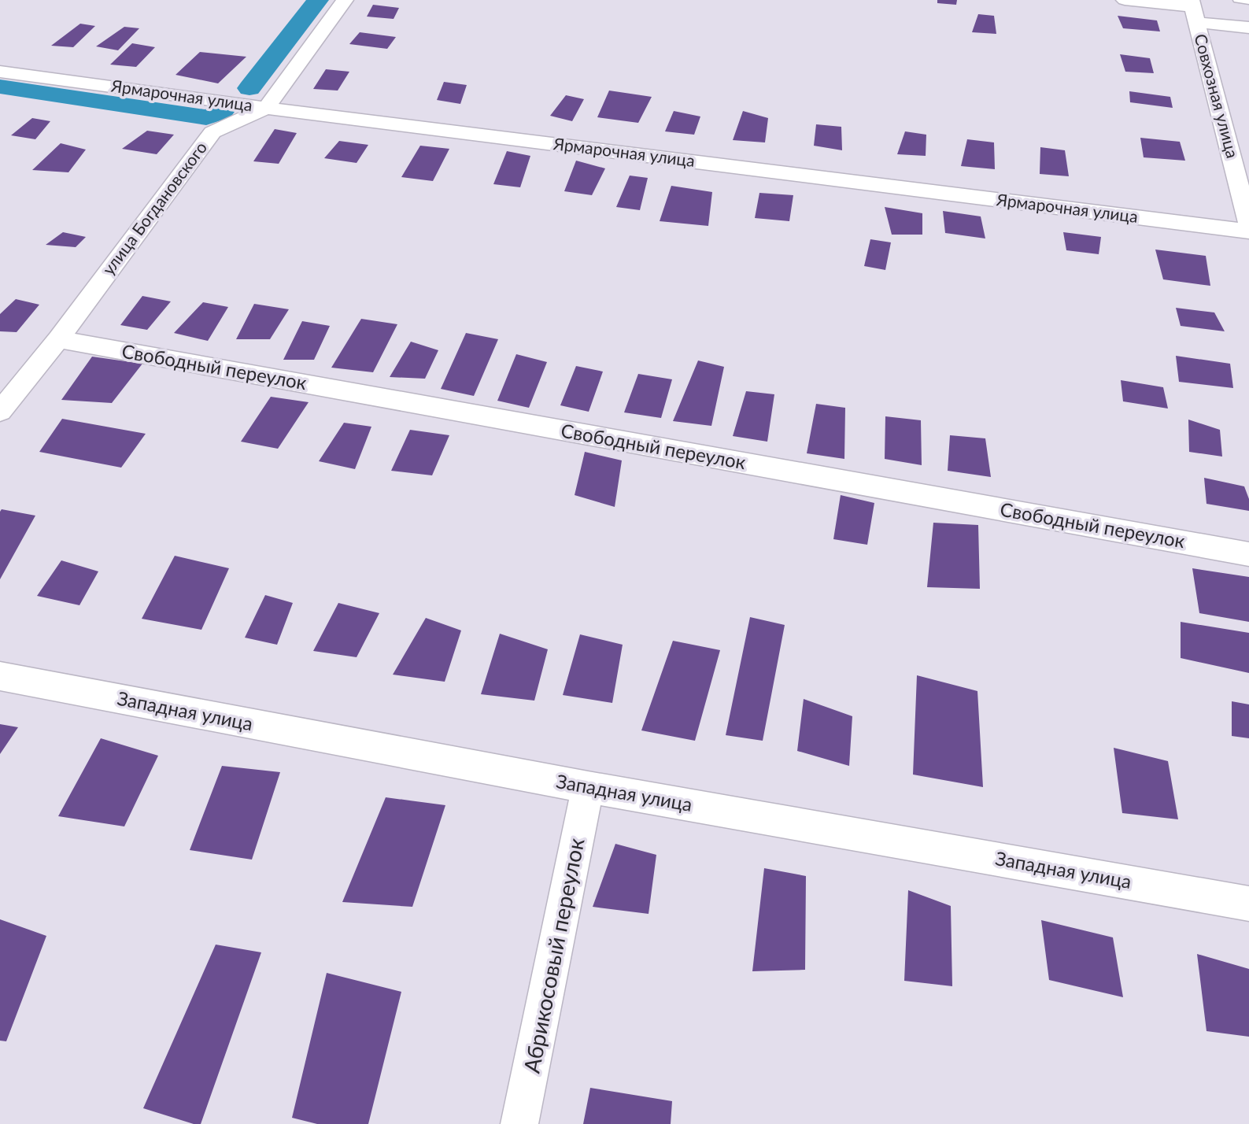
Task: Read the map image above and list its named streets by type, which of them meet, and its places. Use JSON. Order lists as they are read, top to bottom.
{
  "streets": {
    "street": [
      "Ярмарочная улица",
      "Совхозная улица",
      "улица Богдановского",
      "Свободный переулок",
      "Западная улица",
      "Абрикосовый переулок"
    ]
  },
  "crossings": [
    ["Ярмарочная улица", "улица Богдановского"],
    ["улица Богдановского", "Свободный переулок"],
    ["Западная улица", "Абрикосовый переулок"]
  ]
}
